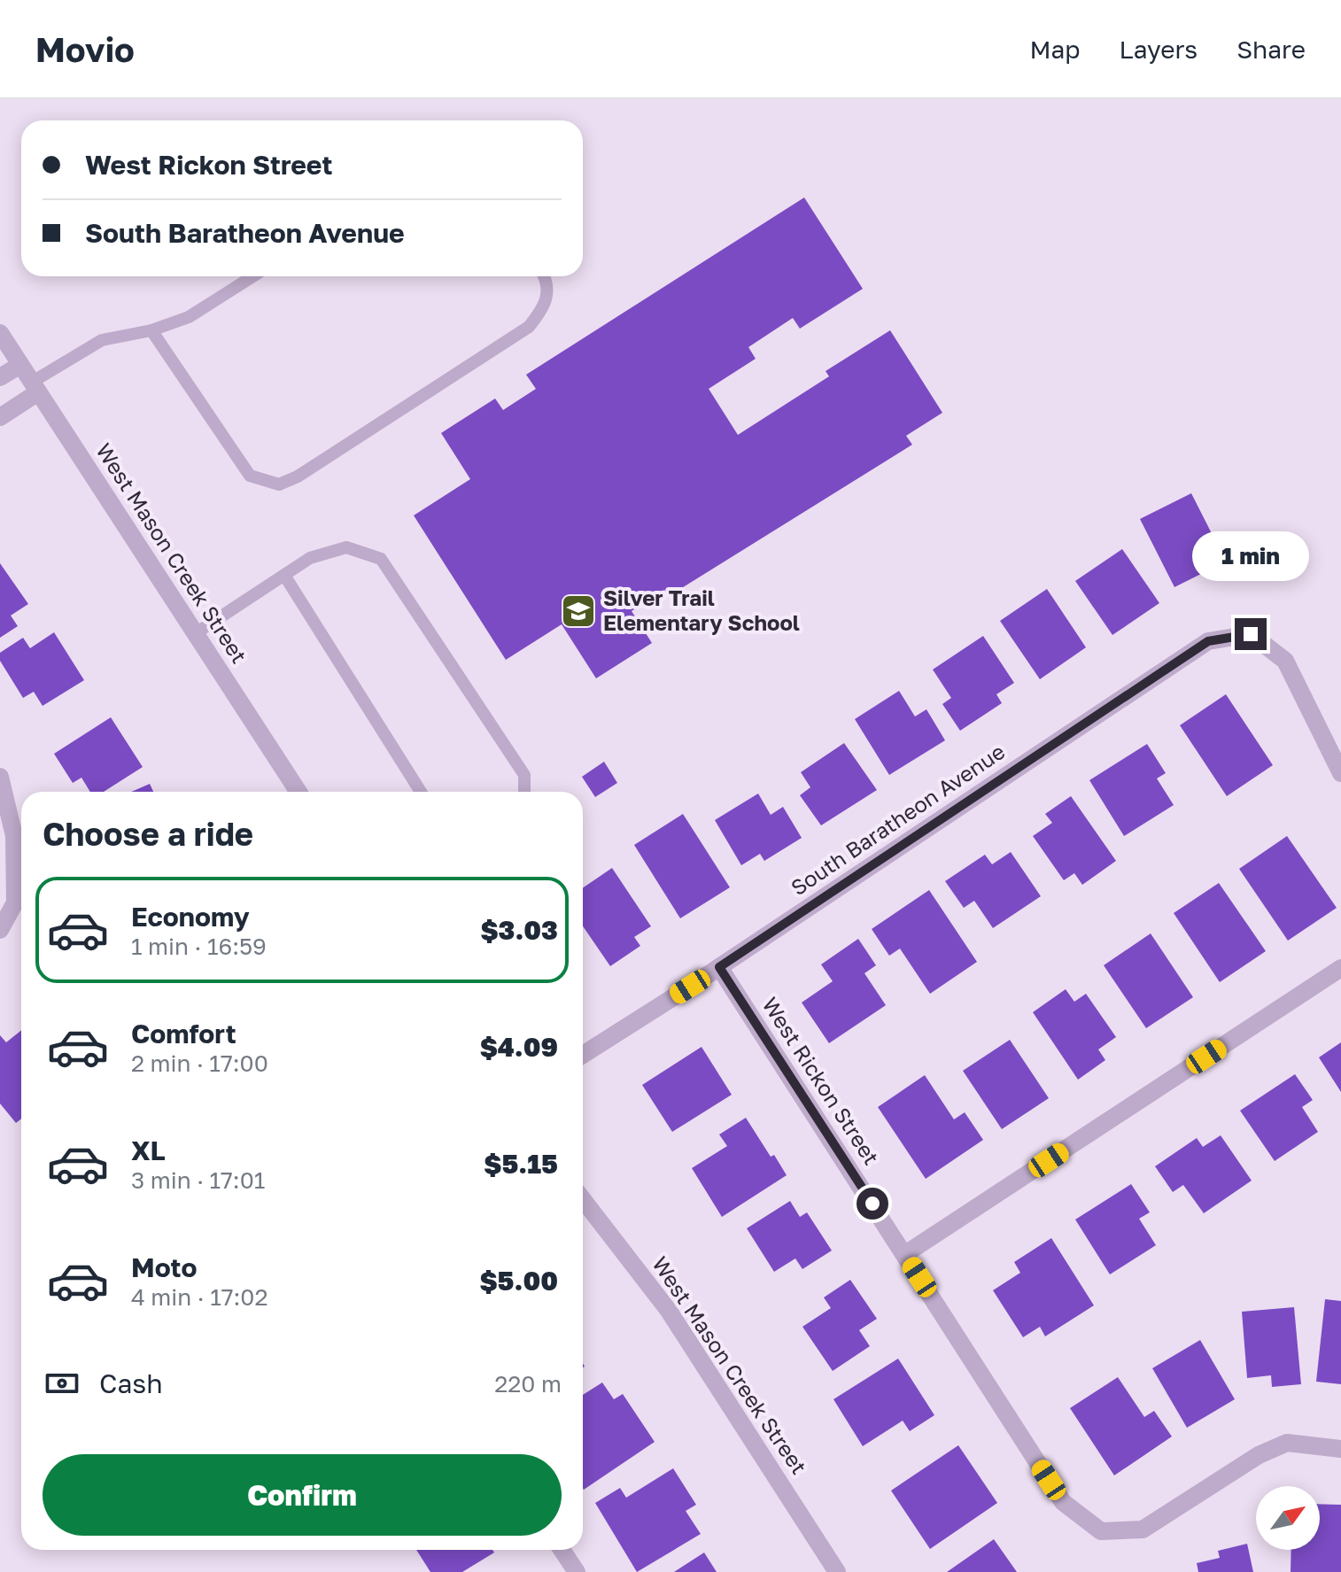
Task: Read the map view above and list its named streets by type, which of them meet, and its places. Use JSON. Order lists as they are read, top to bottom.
{
  "streets": {
    "street": ["West Mason Creek Street", "South Baratheon Avenue", "West Rickon Street"]
  },
  "crossings": [
    ["South Baratheon Avenue", "West Rickon Street"]
  ],
  "places": {
    "school or university": ["Silver Trail Elementary School"]
  },
  "north": "top right",
  "page": {
    "header": "Movio",
    "nav": ["Map", "Layers", "Share"],
    "banner": ["West Rickon Street", "South Baratheon Avenue"],
    "bubble": "1 min",
    "heading": "Choose a ride",
    "list": [
      {
        "name": "Economy",
        "note": "1 min · 16:59",
        "value": "$3.03"
      },
      {
        "name": "Comfort",
        "note": "2 min · 17:00",
        "value": "$4.09"
      },
      {
        "name": "XL",
        "note": "3 min · 17:01",
        "value": "$5.15"
      },
      {
        "name": "Moto",
        "note": "4 min · 17:02",
        "value": "$5.00"
      }
    ],
    "pay": ["Cash", "220 m"],
    "buttons": "Confirm"
  }
}
